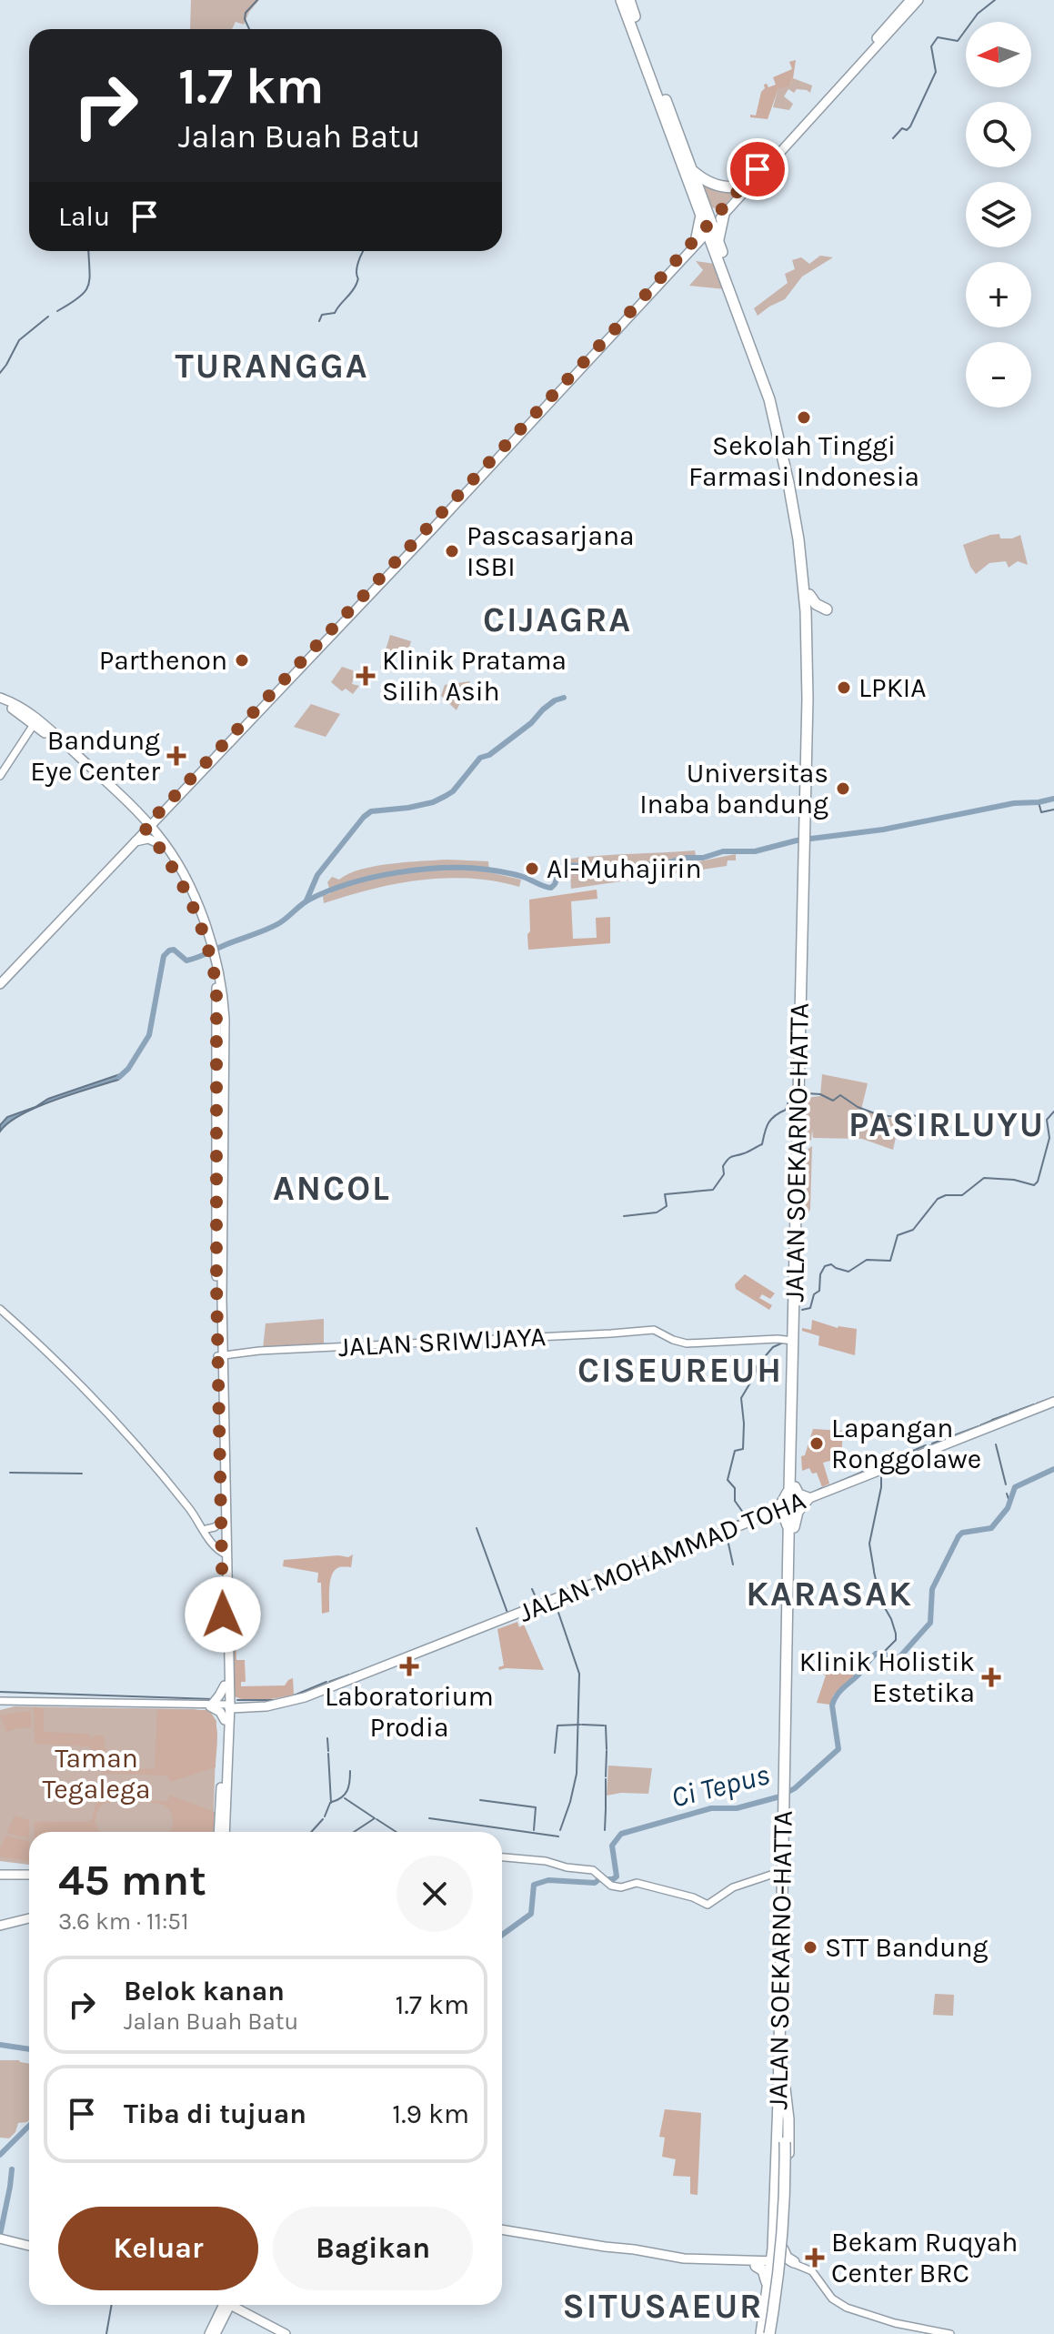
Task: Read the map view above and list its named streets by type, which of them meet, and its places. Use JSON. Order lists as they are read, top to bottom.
{
  "streets": {
    "highway": ["JALAN SOEKARNO-HATTA"],
    "main road": ["JALAN SRIWIJAYA", "JALAN MOHAMMAD TOHA"]
  },
  "crossings": [
    ["JALAN SOEKARNO-HATTA", "JALAN SRIWIJAYA"],
    ["JALAN SOEKARNO-HATTA", "JALAN MOHAMMAD TOHA"]
  ],
  "districts": [
    "TURANGGA",
    "CIJAGRA",
    "PASIRLUYU",
    "ANCOL",
    "CISEUREUH",
    "KARASAK",
    "SITUSAEUR"
  ],
  "water": ["Ci Tepus"],
  "parks": ["Taman Tegalega"],
  "places": {
    "other": [
      "Sekolah Tinggi Farmasi Indonesia",
      "Pascasarjana ISBI",
      "Parthenon",
      "LPKIA",
      "Universitas Inaba bandung",
      "Al-Muhajirin",
      "Lapangan Ronggolawe",
      "STT Bandung"
    ],
    "health": [
      "Klinik Pratama Silih Asih",
      "Bandung Eye Center",
      "Laboratorium Prodia",
      "Klinik Holistik Estetika",
      "Bekam Ruqyah Center BRC"
    ]
  },
  "north": "left",
  "page": {
    "map_buttons": ["+", "−"],
    "turn": ["1.7 km", "Jalan Buah Batu"],
    "then": "Lalu",
    "heading": ["45 mnt", "3.6 km · 11:51"],
    "list": [
      {
        "name": "Belok kanan",
        "note": "Jalan Buah Batu",
        "value": "1.7 km"
      },
      {
        "name": "Tiba di tujuan",
        "value": "1.9 km"
      }
    ],
    "buttons": ["Keluar", "Bagikan"]
  }
}
